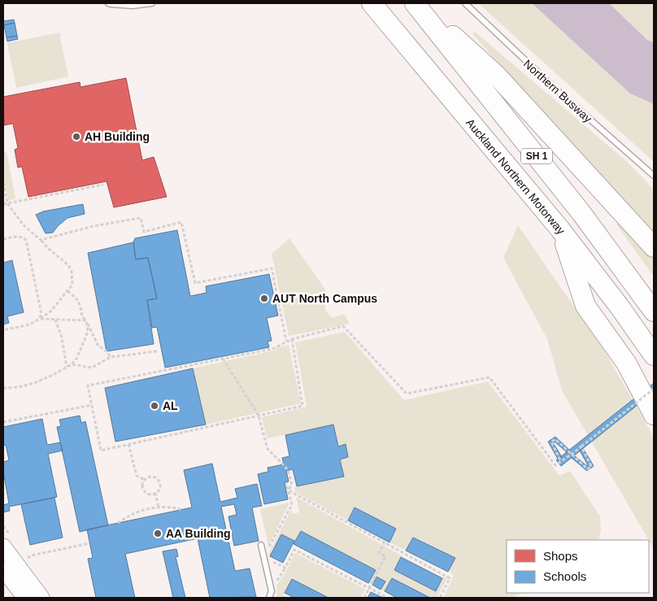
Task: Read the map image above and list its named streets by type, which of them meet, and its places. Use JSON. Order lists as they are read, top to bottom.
{
  "streets": {
    "highway": ["SH 1", "Auckland Northern Motorway"],
    "lane": ["Northern Busway"]
  },
  "places": [
    "AH Building",
    "AUT North Campus",
    "AL",
    "AA Building"
  ],
  "legend": ["Shops", "Schools"]
}
